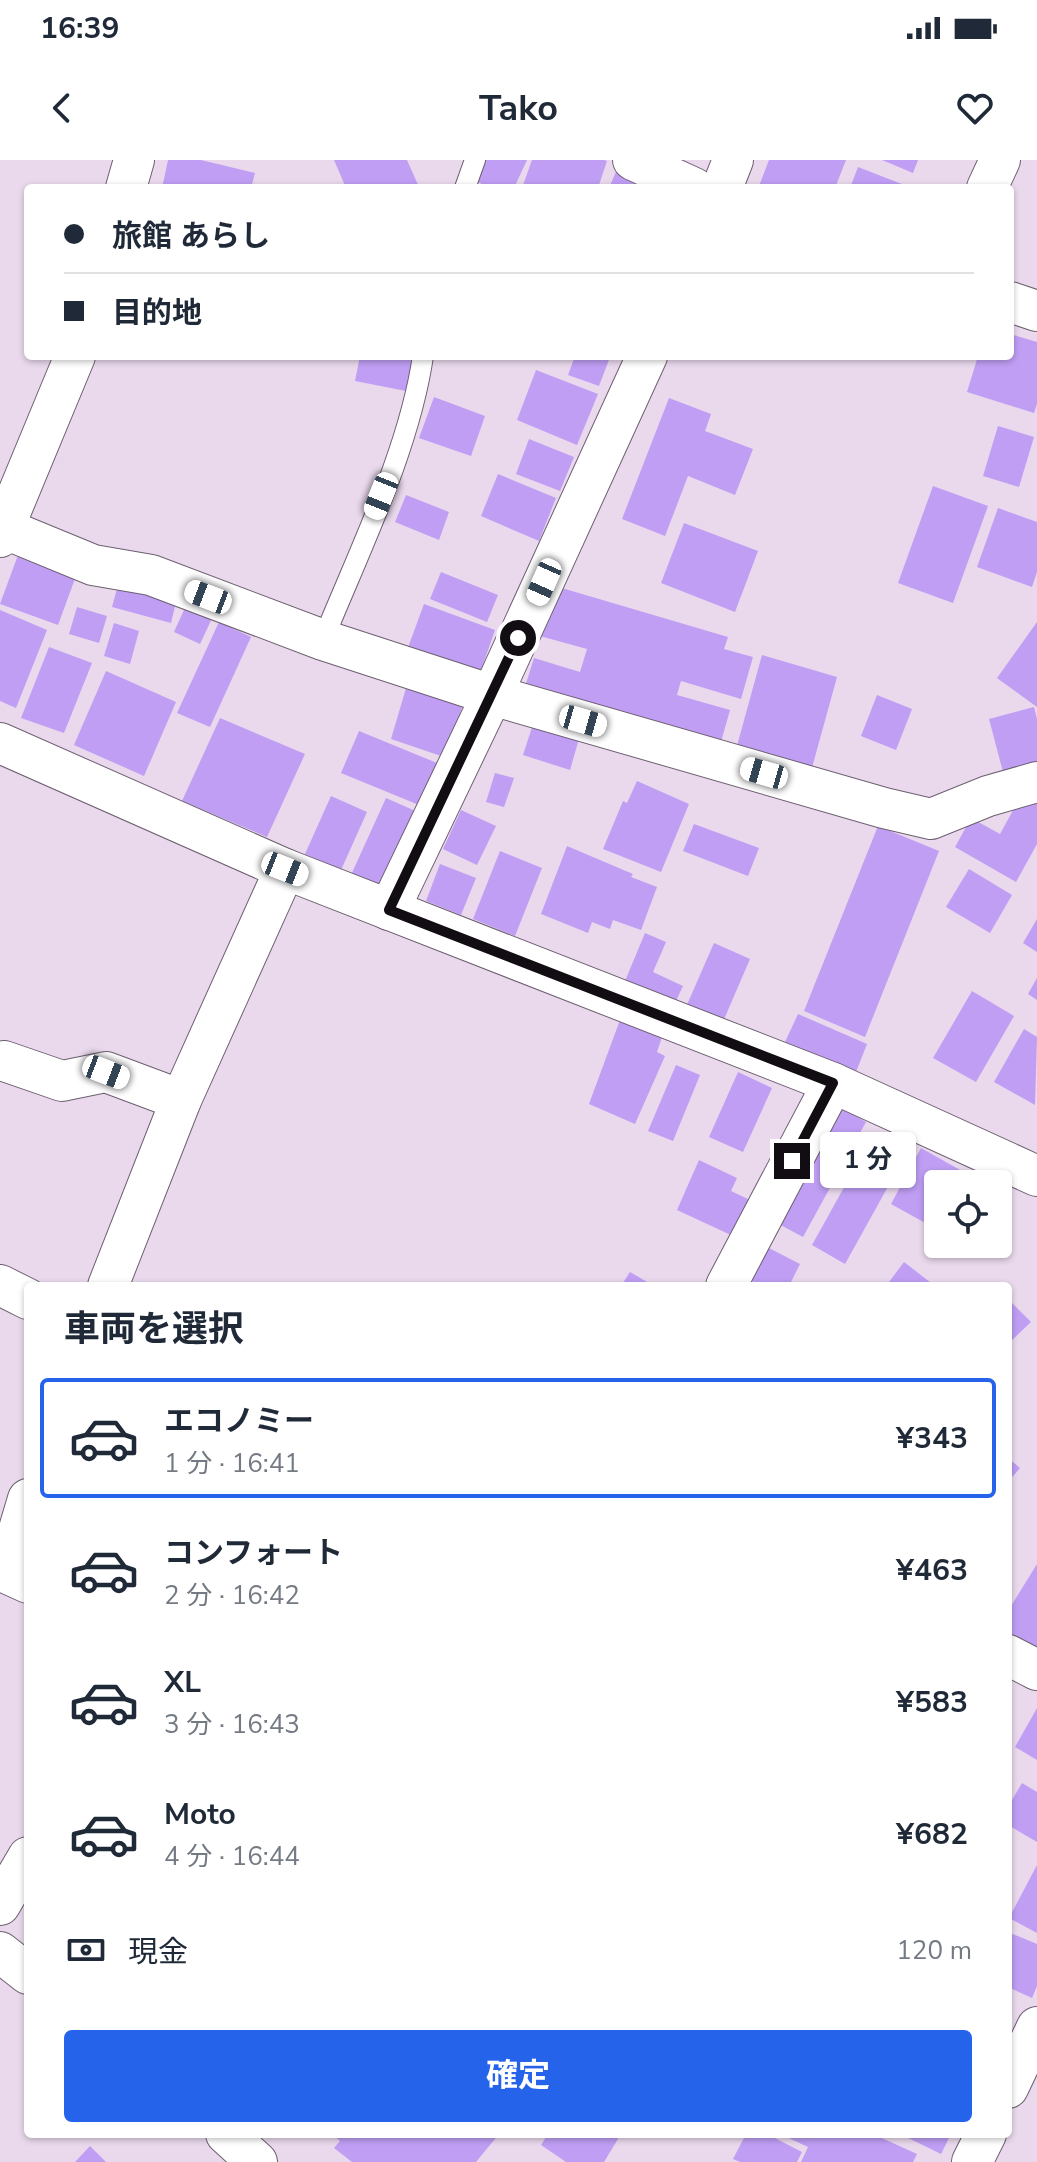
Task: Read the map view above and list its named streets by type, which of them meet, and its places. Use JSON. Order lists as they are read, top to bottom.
{
  "page": {
    "status": "16:39",
    "header": "Tako",
    "banner": ["旅館 あらし", "目的地"],
    "bubble": "1 分",
    "heading": "車両を選択",
    "list": [
      {
        "name": "エコノミー",
        "note": "1 分 · 16:41",
        "value": "¥343"
      },
      {
        "name": "コンフォート",
        "note": "2 分 · 16:42",
        "value": "¥463"
      },
      {
        "name": "XL",
        "note": "3 分 · 16:43",
        "value": "¥583"
      },
      {
        "name": "Moto",
        "note": "4 分 · 16:44",
        "value": "¥682"
      }
    ],
    "pay": ["現金", "120 m"],
    "buttons": "確定"
  }
}
